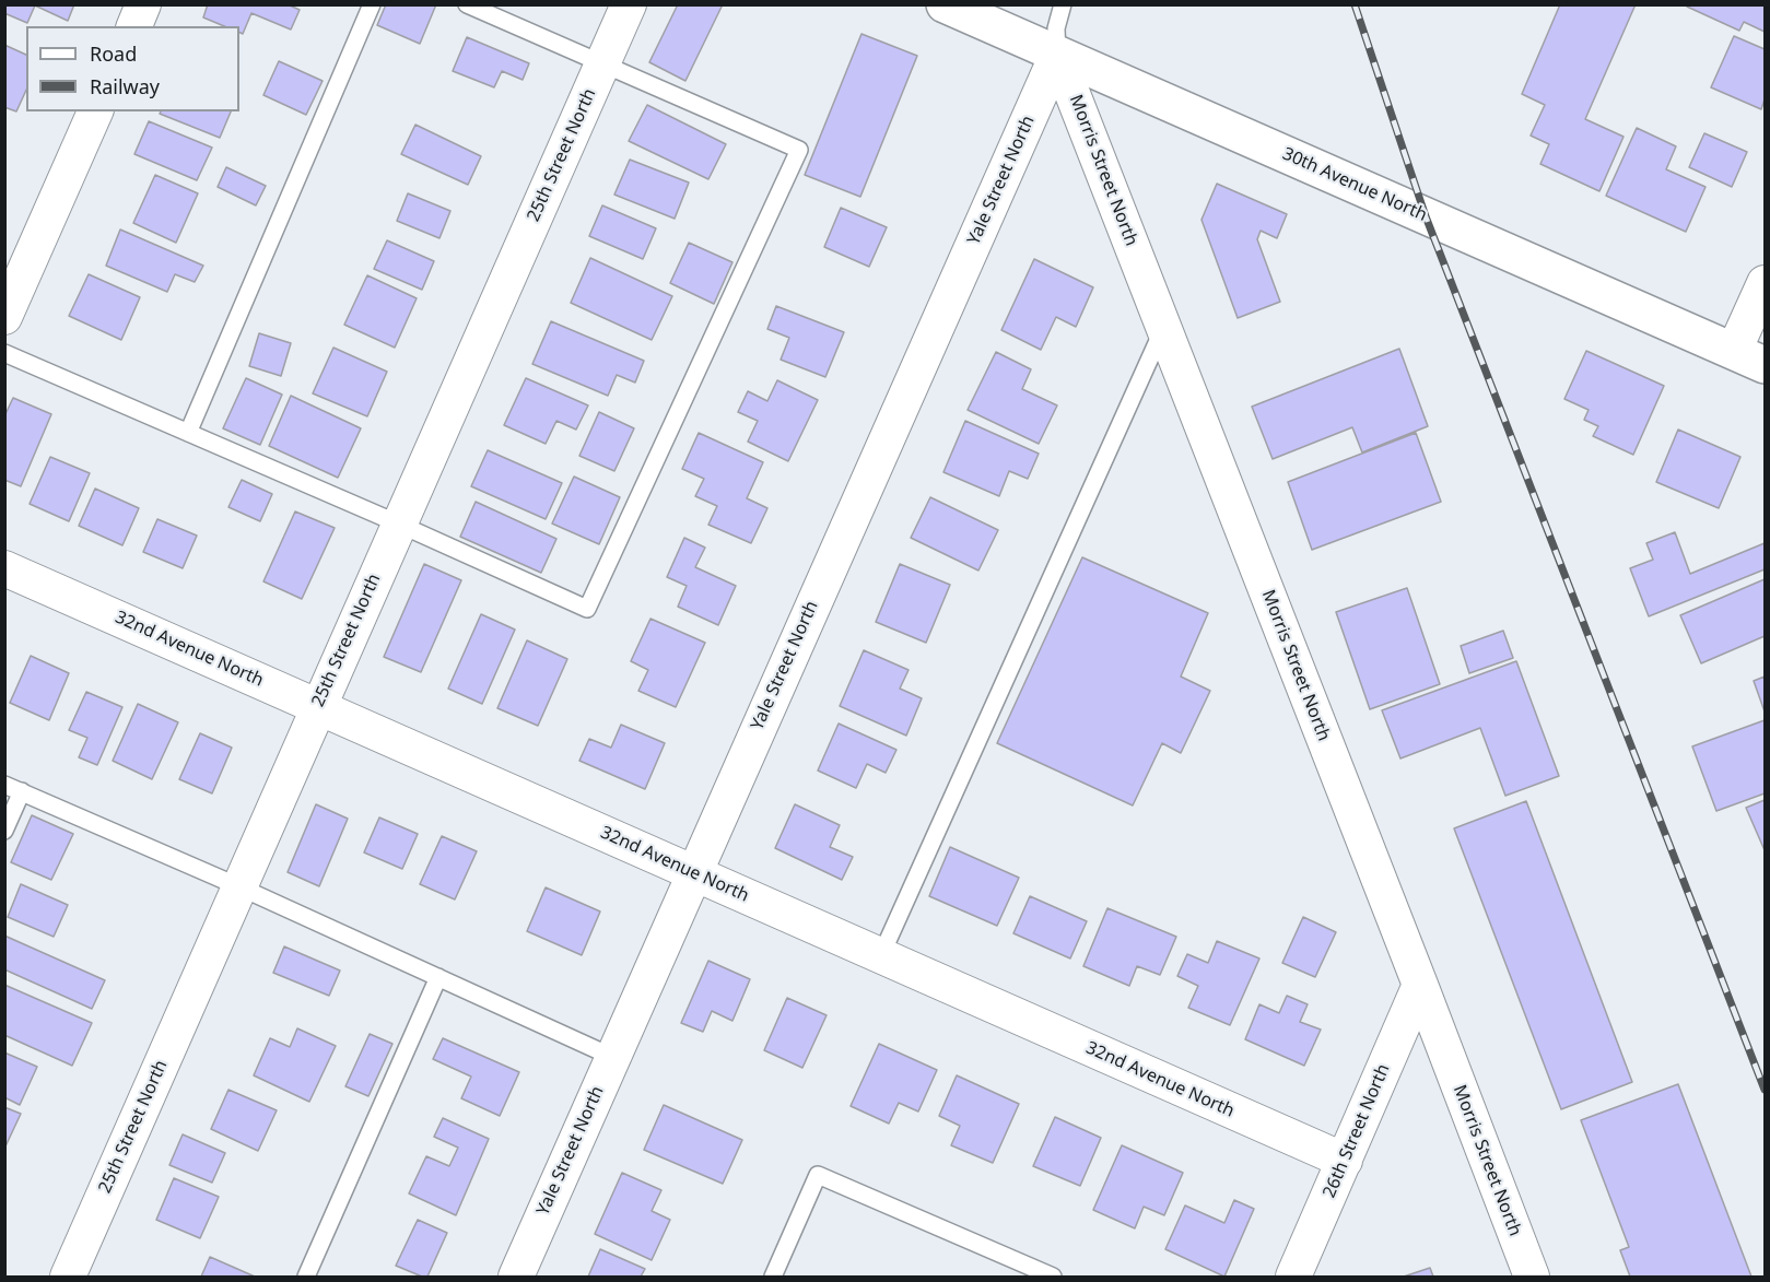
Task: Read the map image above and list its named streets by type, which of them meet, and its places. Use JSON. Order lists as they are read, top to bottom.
{
  "streets": {
    "street": [
      "25th Street North",
      "Morris Street North",
      "Yale Street North",
      "30th Avenue North",
      "32nd Avenue North",
      "26th Street North"
    ]
  },
  "crossings": [
    ["25th Street North", "32nd Avenue North"],
    ["Morris Street North", "Yale Street North"],
    ["Morris Street North", "30th Avenue North"],
    ["Morris Street North", "26th Street North"],
    ["Yale Street North", "30th Avenue North"],
    ["Yale Street North", "32nd Avenue North"],
    ["32nd Avenue North", "26th Street North"]
  ],
  "legend": ["Road", "Railway"]
}
